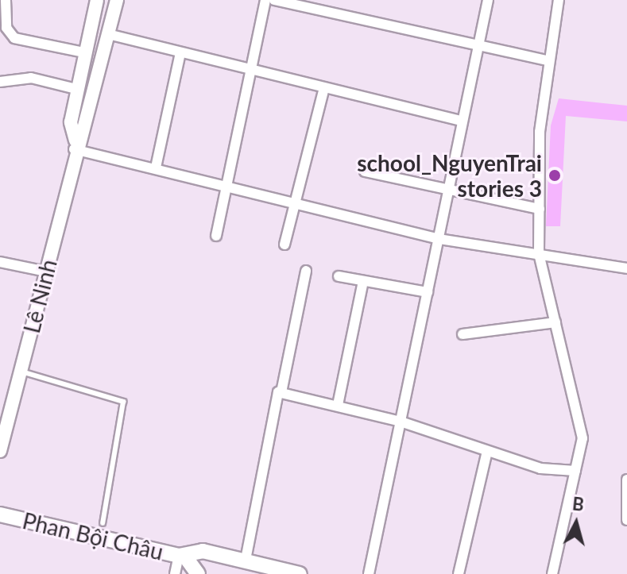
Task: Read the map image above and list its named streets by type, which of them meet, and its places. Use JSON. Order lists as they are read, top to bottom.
{
  "streets": {
    "main road": ["Phan Bội Châu"],
    "street": ["Lê Ninh"]
  },
  "places": ["school_NguyenTrai stories 3"],
  "north": "top"
}
